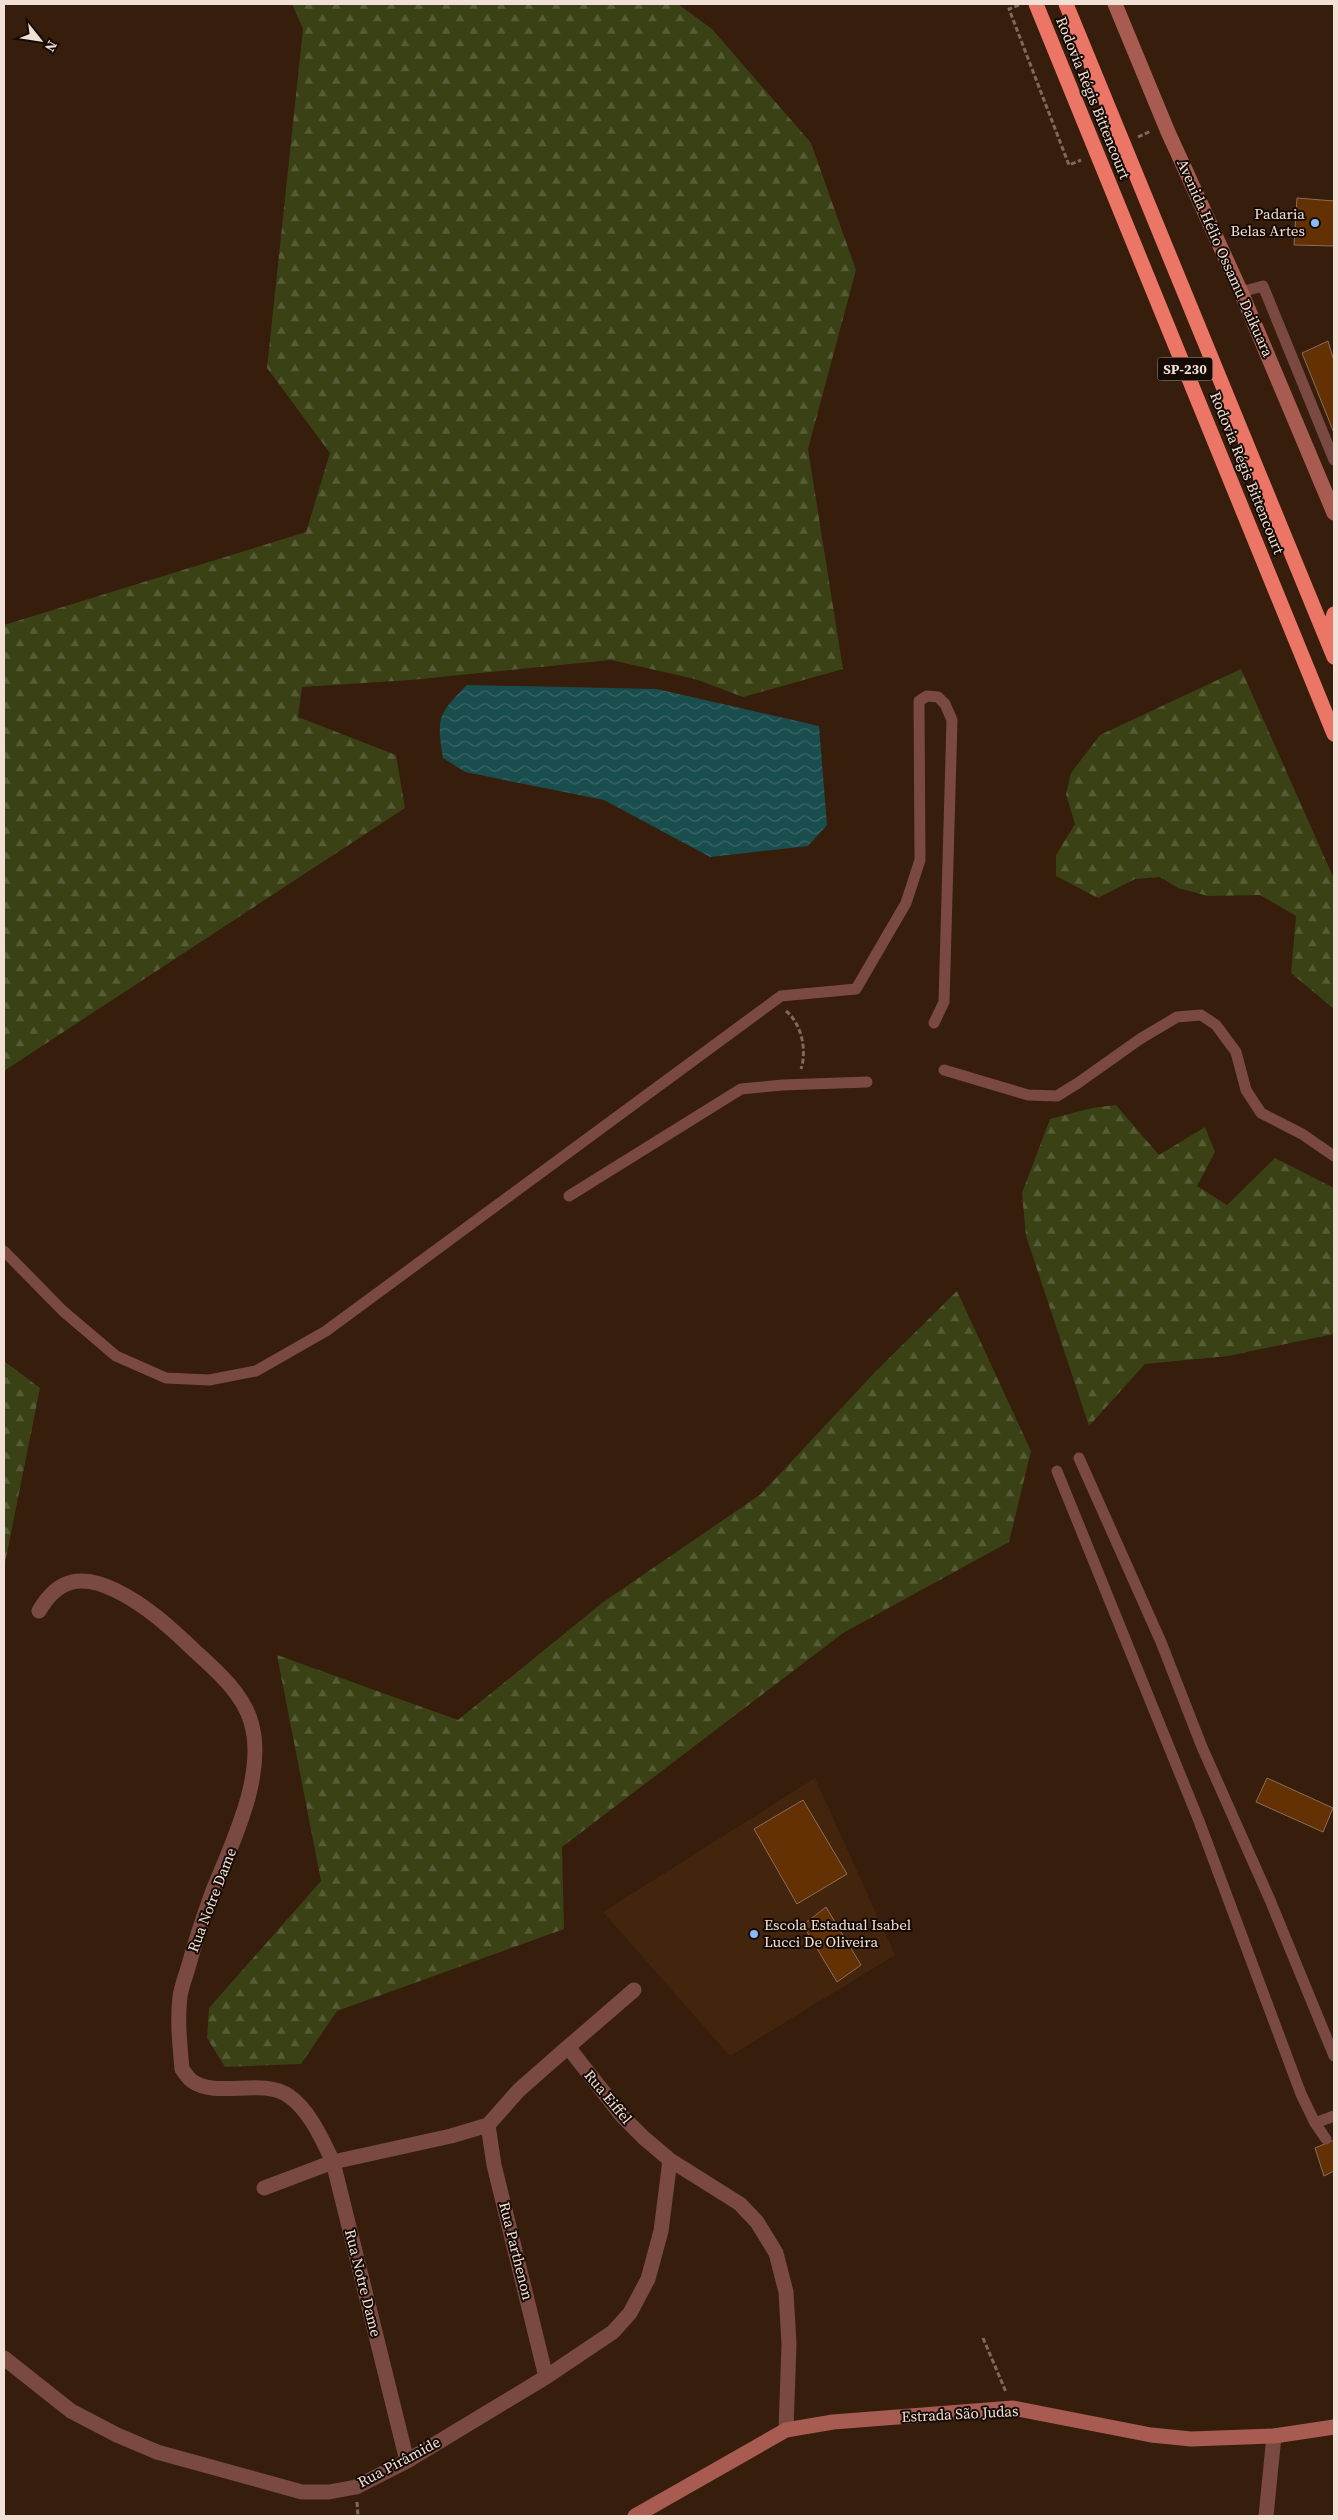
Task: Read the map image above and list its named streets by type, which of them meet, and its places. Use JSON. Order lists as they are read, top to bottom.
{
  "streets": {
    "highway": ["Rodovia Régis Bittencourt", "SP-230"],
    "main road": ["Avenida Hélio Ossamu Daikuara", "Estrada São Judas"],
    "street": [
      "Rua Notre Dame",
      "Rua Eiffel",
      "Rua Parthenon",
      "Rua Pirâmide"
    ]
  },
  "crossings": [
    ["Rua Notre Dame", "Rua Pirâmide"],
    ["Rua Eiffel", "Estrada São Judas"],
    ["Rua Eiffel", "Rua Pirâmide"],
    ["Rua Parthenon", "Rua Pirâmide"]
  ],
  "places": ["Padaria Belas Artes", "Escola Estadual Isabel Lucci De Oliveira"],
  "north": "bottom right"
}
